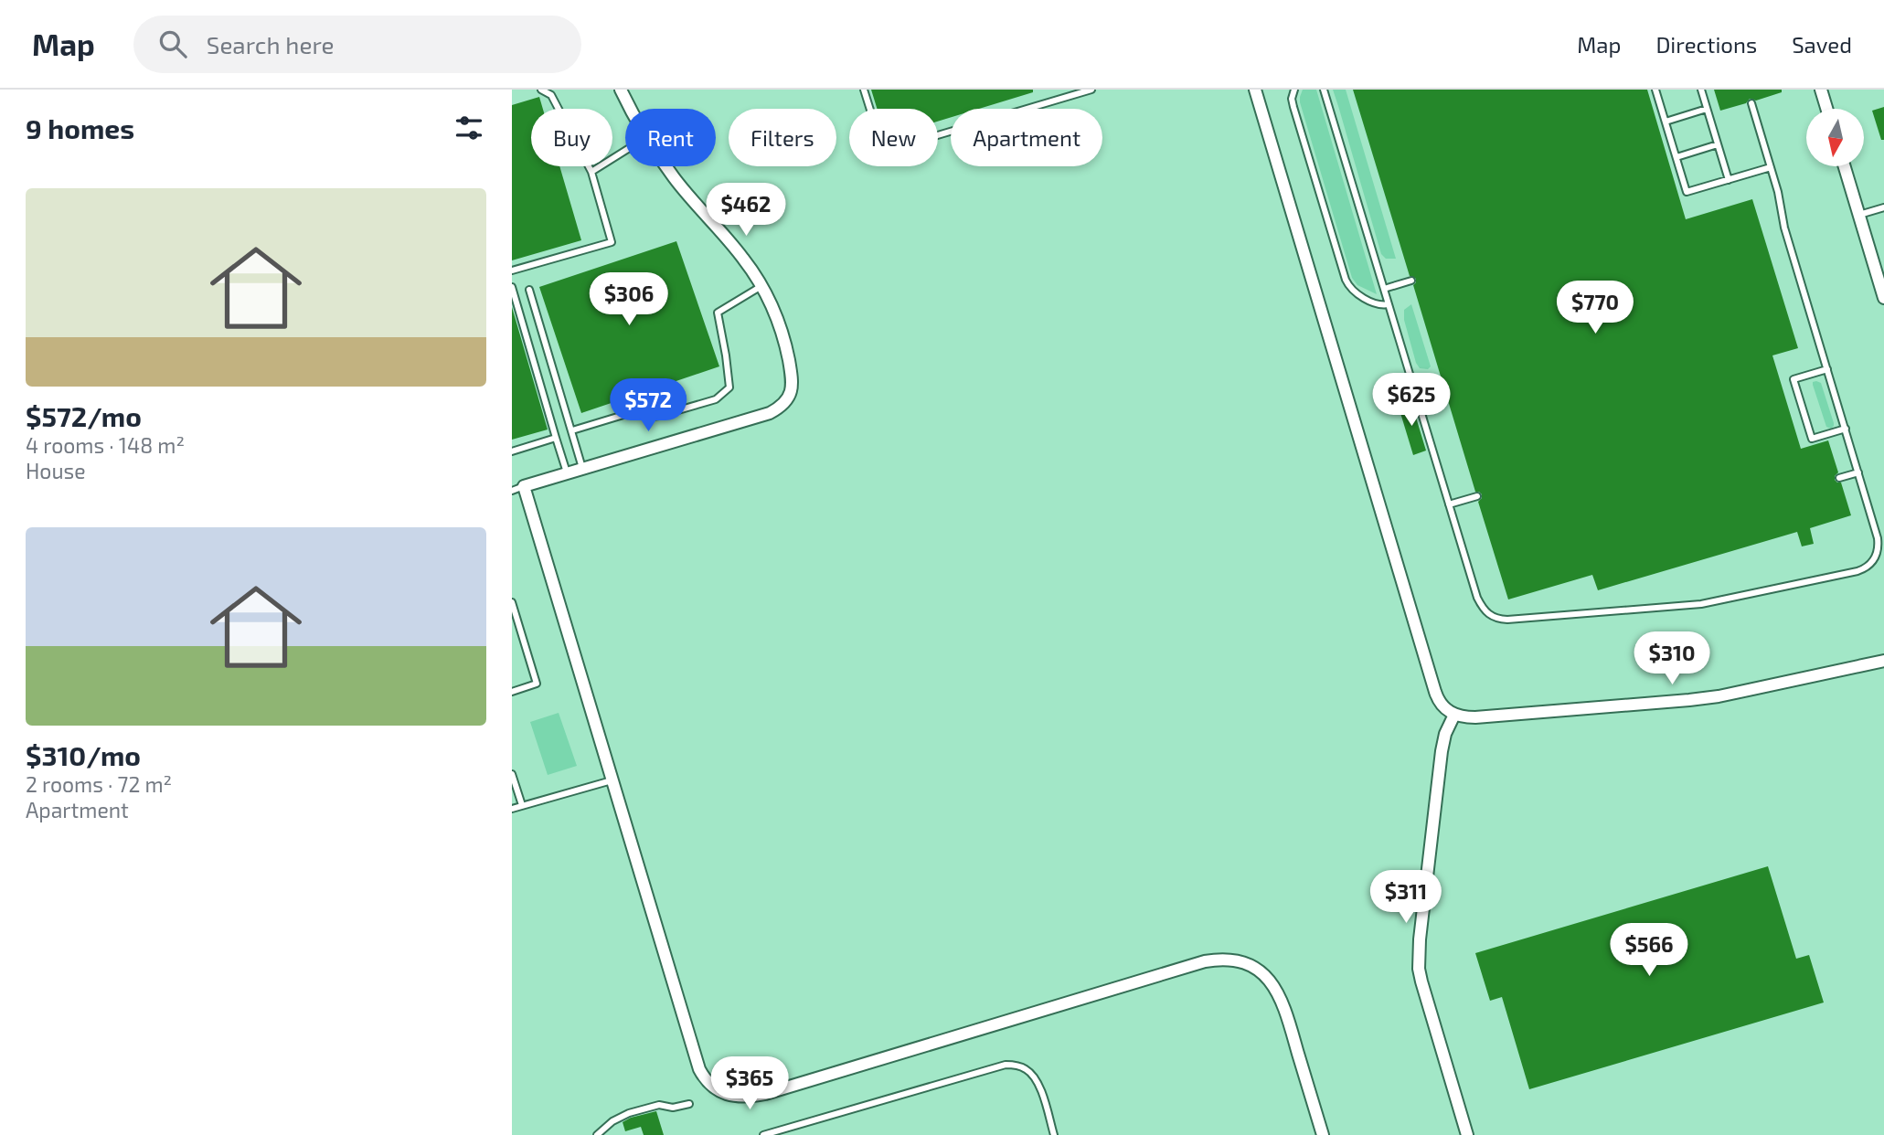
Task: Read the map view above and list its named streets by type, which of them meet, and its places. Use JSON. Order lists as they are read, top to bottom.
{
  "north": "bottom",
  "page": {
    "header": "Map",
    "search": "Search here",
    "nav": ["Map", "Directions", "Saved"],
    "heading": "9 homes",
    "chip": [
      "Buy",
      "Rent",
      "Filters",
      "New",
      "Apartment"
    ],
    "list": [
      {
        "name": "$572/mo",
        "note": "4 rooms · 148 m² · House"
      },
      {
        "name": "$310/mo",
        "note": "2 rooms · 72 m² · Apartment"
      }
    ],
    "price": [
      "$462",
      "$306",
      "$770",
      "$625",
      "$572",
      "$310",
      "$311",
      "$566",
      "$365"
    ]
  }
}
